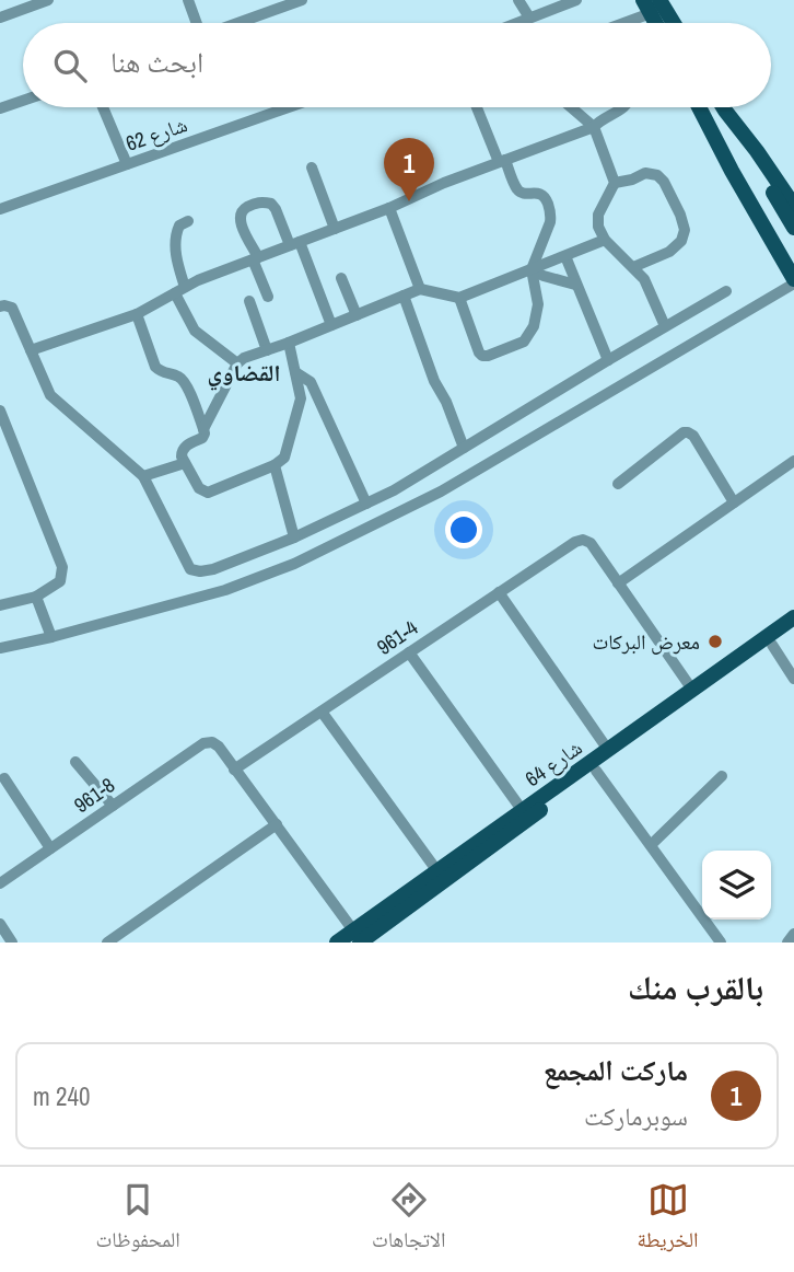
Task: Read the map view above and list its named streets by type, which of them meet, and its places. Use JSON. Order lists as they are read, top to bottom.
{
  "streets": {
    "main road": ["شارع 64"],
    "street": ["شارع 62", "961-4", "961-8"]
  },
  "crossings": [
    ["961-4", "961-8"]
  ],
  "districts": ["القضاوي"],
  "places": ["معرض البركات"],
  "page": {
    "search": "ابحث هنا",
    "pins": "1",
    "heading": "بالقرب منك",
    "list": [
      {
        "mark": "1",
        "name": "ماركت المجمع",
        "note": "سوبرماركت",
        "value": "240 m"
      }
    ],
    "nav": ["الخريطة", "الاتجاهات", "المحفوظات"]
  }
}
